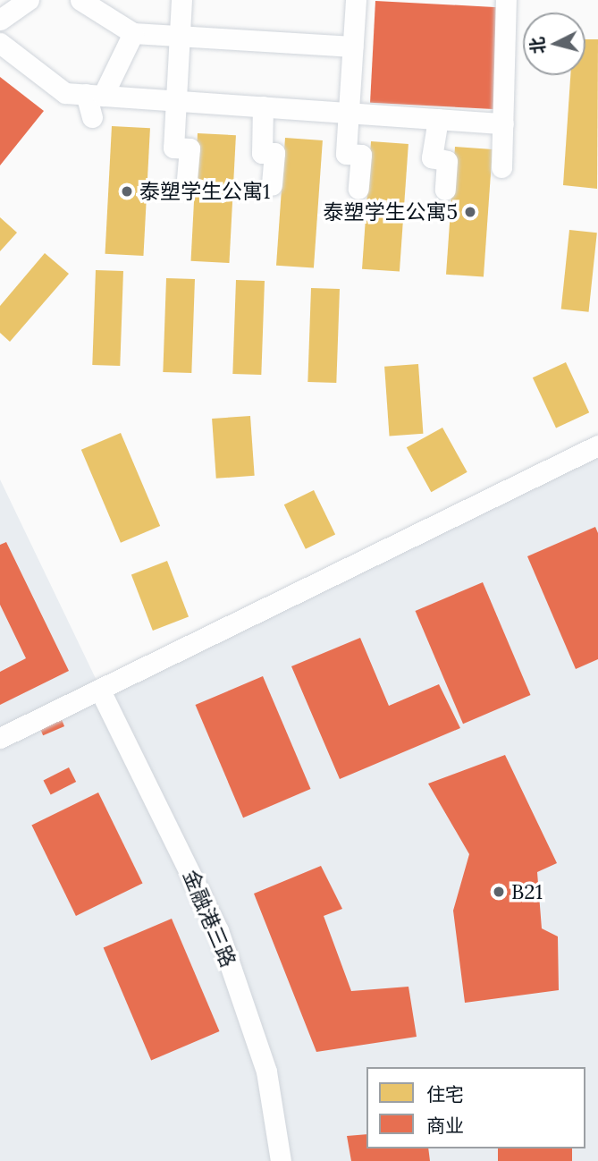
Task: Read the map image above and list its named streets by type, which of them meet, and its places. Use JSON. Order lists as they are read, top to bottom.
{
  "streets": {
    "street": ["金融港三路"]
  },
  "places": ["泰塑学生公寓1", "泰塑学生公寓5", "B21"],
  "legend": ["住宅", "商业"],
  "north": "left"
}
